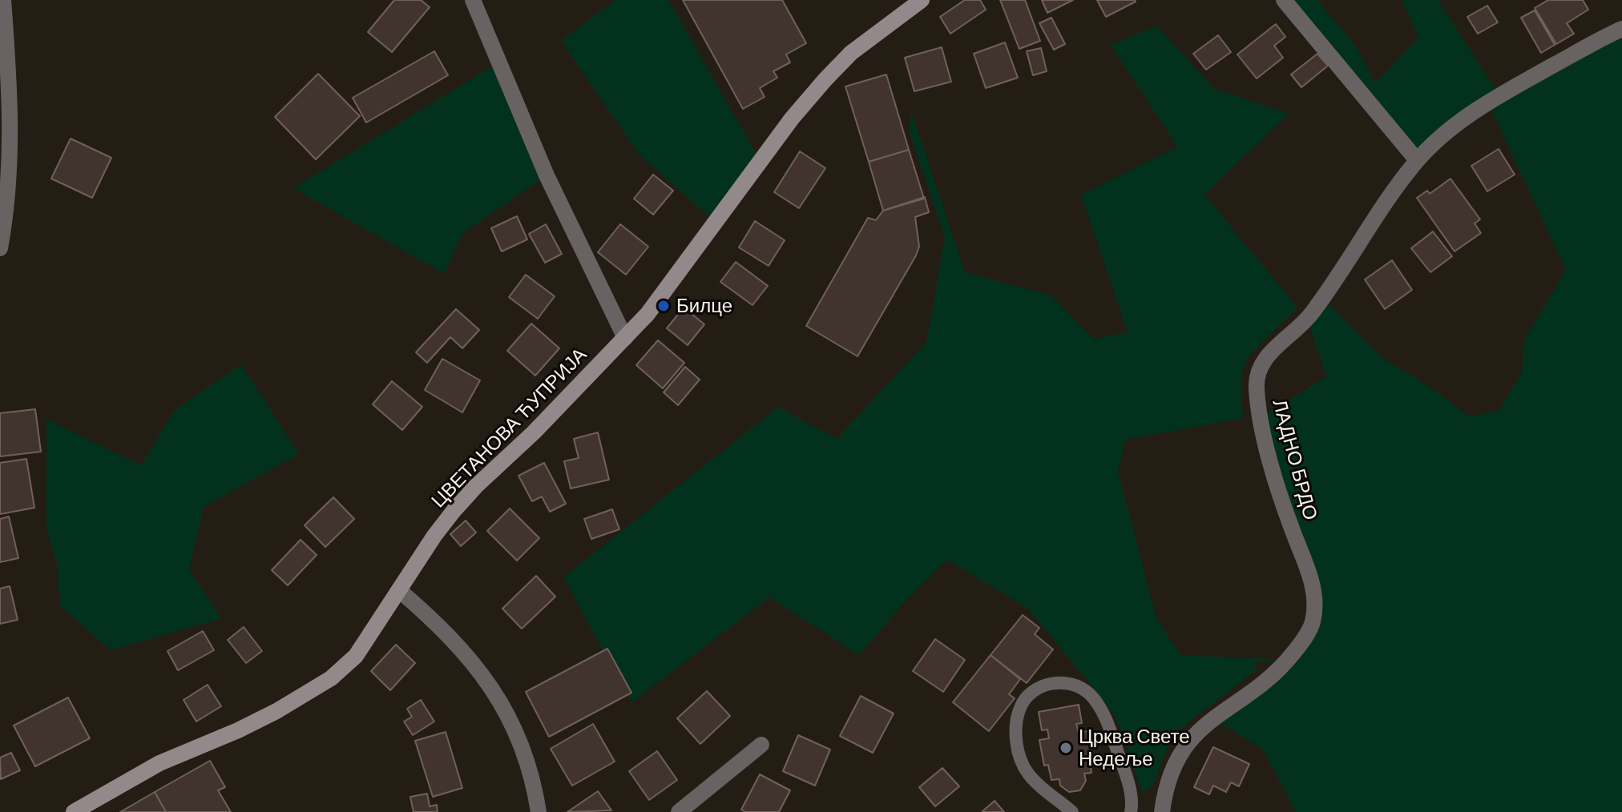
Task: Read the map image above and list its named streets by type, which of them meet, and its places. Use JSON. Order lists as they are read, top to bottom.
{
  "streets": {
    "street": ["ЦВЕТАНОВА ЋУПРИЈА", "ЛАДНО БРДО"]
  },
  "places": ["Билце", "Црква Свете Недеље"]
}
